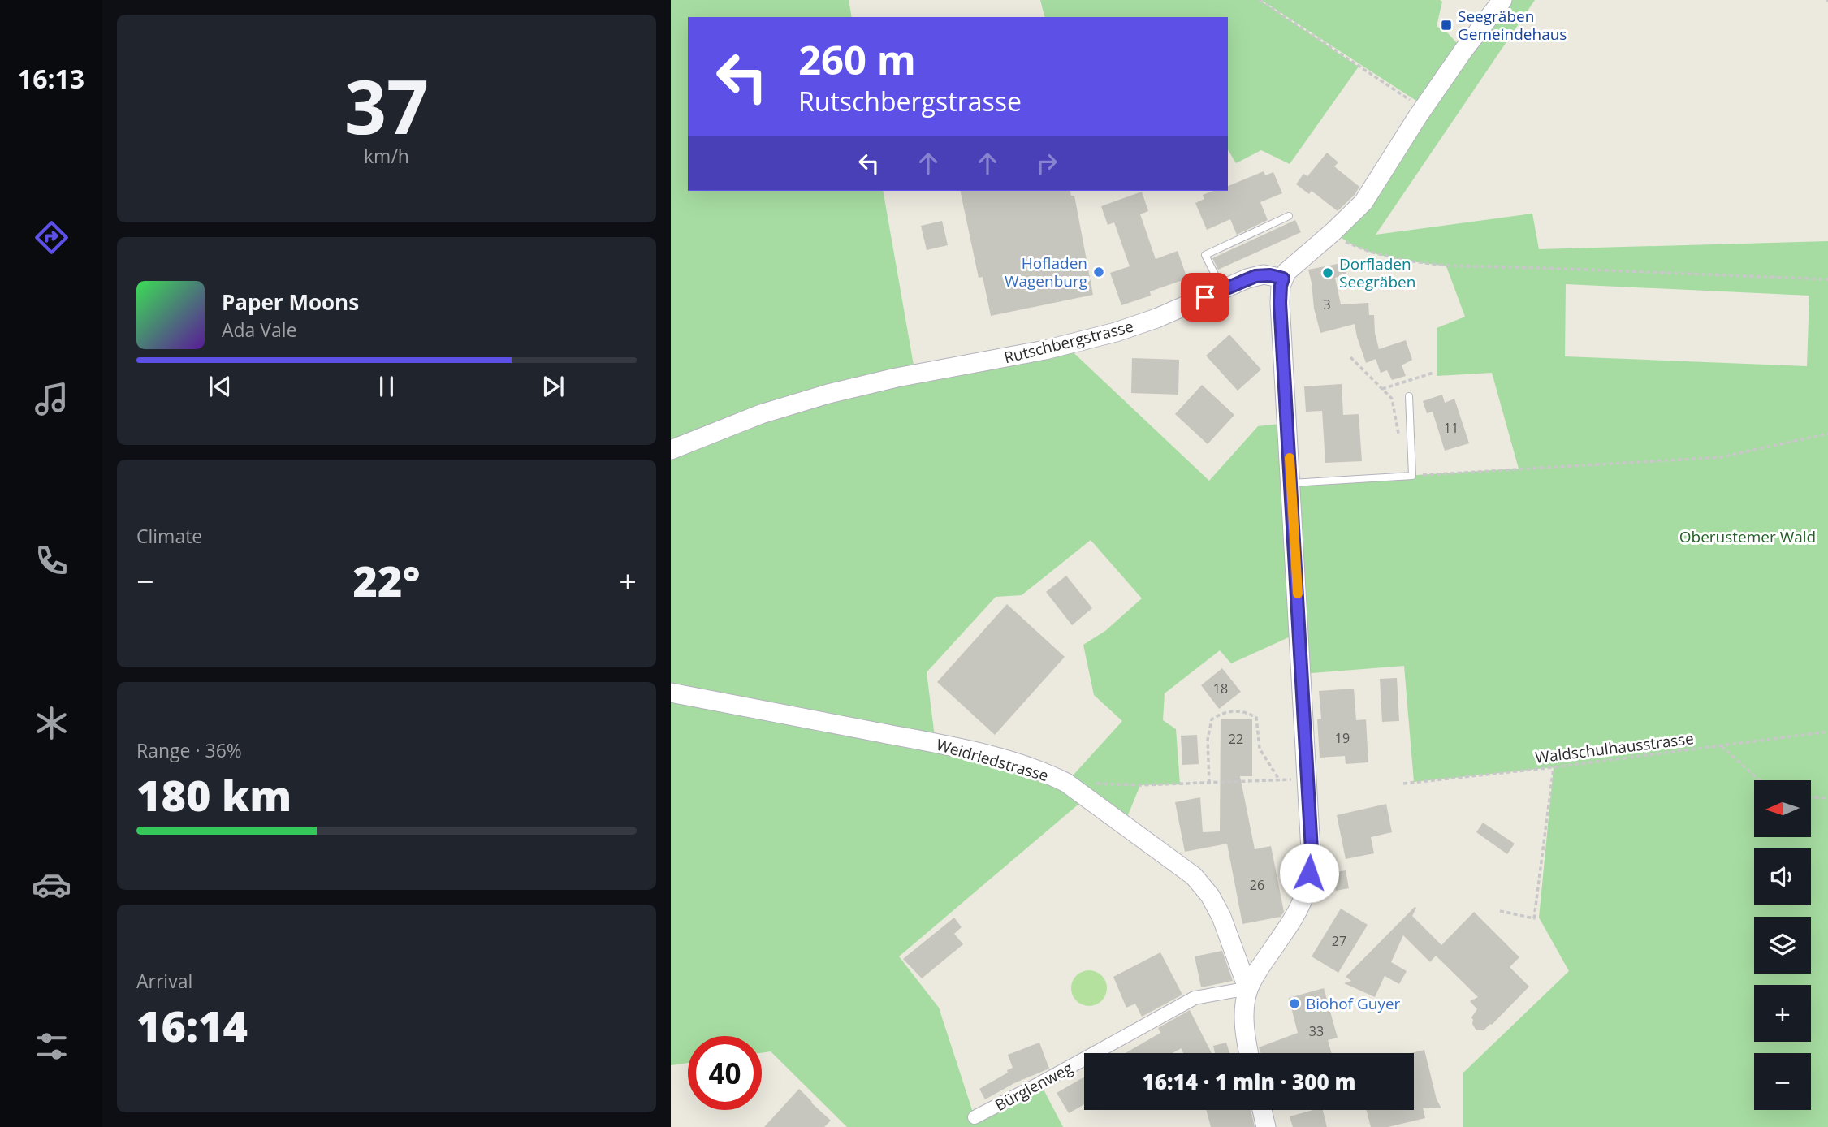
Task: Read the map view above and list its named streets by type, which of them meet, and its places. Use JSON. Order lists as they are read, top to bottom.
{
  "streets": {
    "street": ["Rutschbergstrasse", "Weidriedstrasse", "Bürglenweg"],
    "path": ["Waldschulhausstrasse"]
  },
  "crossings": [
    ["Weidriedstrasse", "Bürglenweg"]
  ],
  "parks": ["Oberustemer Wald"],
  "places": {
    "transit": ["Seegräben Gemeindehaus"],
    "other": ["Hofladen Wagenburg", "Dorfladen Seegräben", "Biohof Guyer"]
  },
  "house_numbers": [
    "3",
    "11",
    "18",
    "19",
    "22",
    "26",
    "27",
    "33"
  ],
  "north": "left",
  "page": {
    "tabs": "16:13",
    "tile": [
      ["37", "km/h"],
      "Climate",
      ["Range · 36%", "180 km"],
      ["Arrival", "16:14"]
    ],
    "turn": ["260 m", "Rutschbergstrasse"],
    "song": ["Paper Moons", "Ada Vale"],
    "heat": ["−", "22°", "+"],
    "map_buttons": ["+", "−"],
    "limit": "40",
    "trip": "16:14 · 1 min · 300 m"
  }
}
